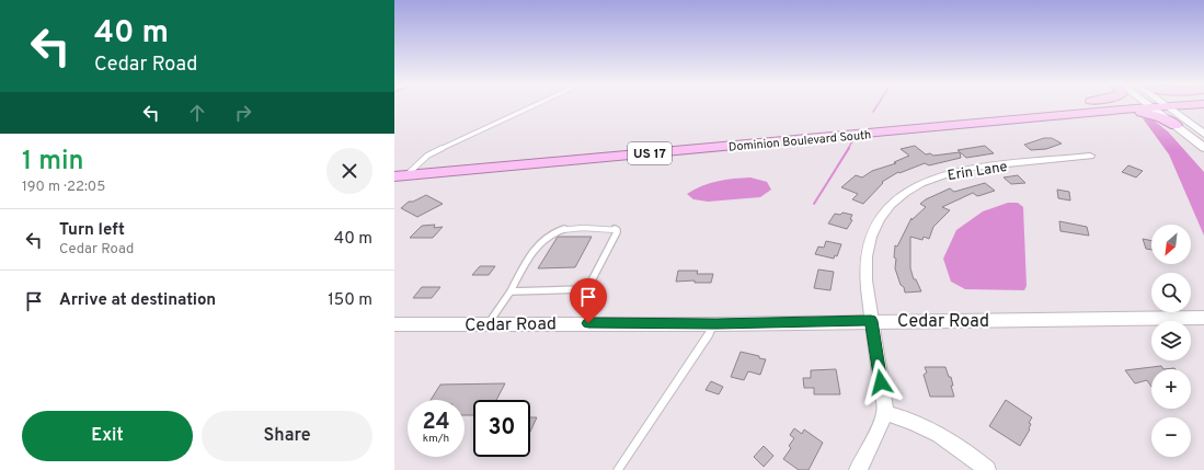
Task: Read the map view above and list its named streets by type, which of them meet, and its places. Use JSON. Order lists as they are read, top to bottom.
{
  "streets": {
    "highway": ["Dominion Boulevard South", "US 17"],
    "street": ["Erin Lane", "Cedar Road"]
  },
  "crossings": [
    ["Erin Lane", "Cedar Road"]
  ],
  "north": "bottom left",
  "page": {
    "turn": ["40 m", "Cedar Road"],
    "heading": ["1 min", "190 m · 22:05"],
    "list": [
      {
        "name": "Turn left",
        "note": "Cedar Road",
        "value": "40 m"
      },
      {
        "name": "Arrive at destination",
        "value": "150 m"
      }
    ],
    "map_buttons": ["+", "−"],
    "speed": "24 km/h",
    "limit": "30",
    "buttons": ["Exit", "Share"]
  }
}
